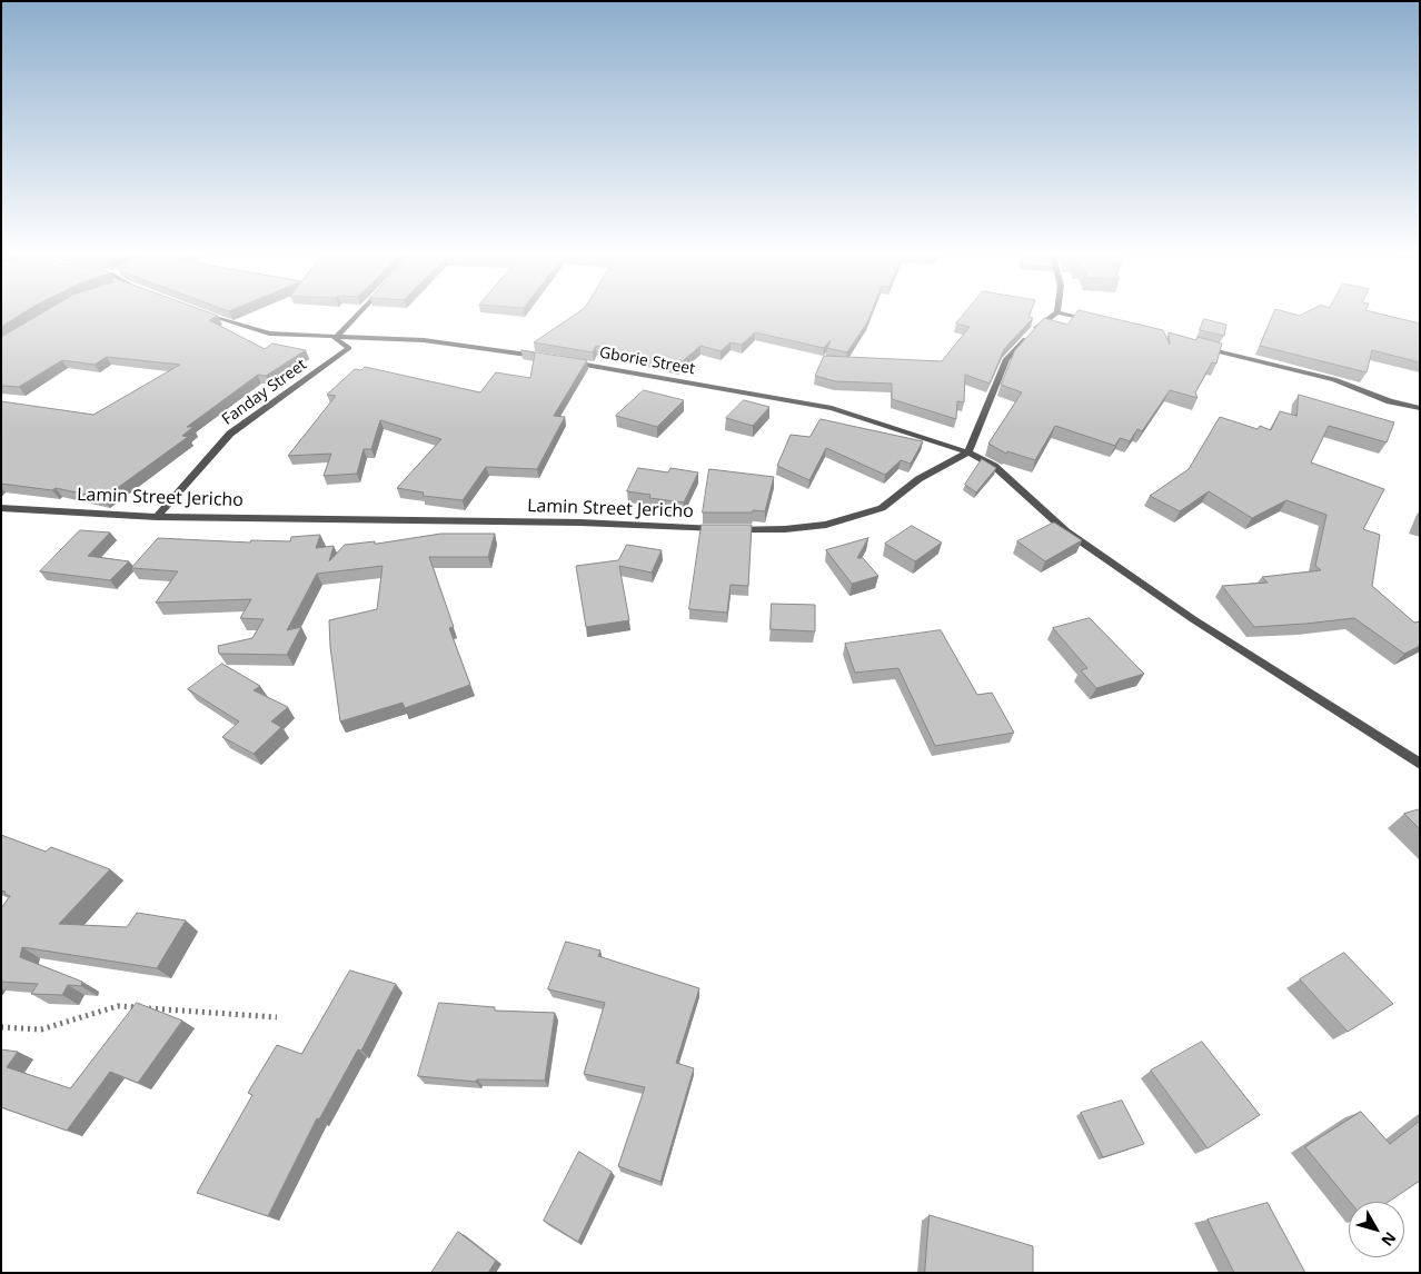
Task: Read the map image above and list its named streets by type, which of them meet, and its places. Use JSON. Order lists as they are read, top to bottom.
{
  "streets": {
    "street": ["Gborie Street", "Fanday Street", "Lamin Street Jericho"]
  },
  "crossings": [
    ["Gborie Street", "Lamin Street Jericho"],
    ["Fanday Street", "Lamin Street Jericho"]
  ],
  "north": "bottom right"
}
